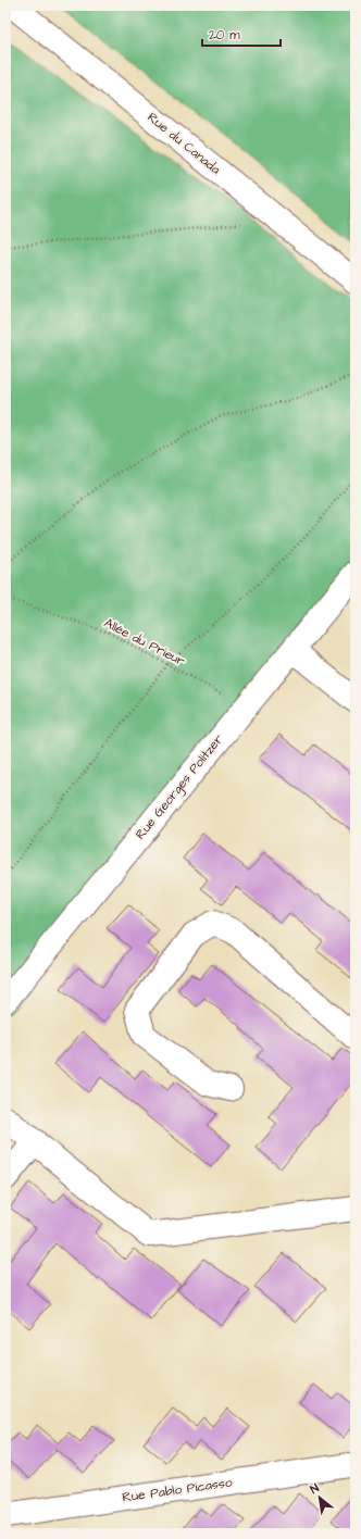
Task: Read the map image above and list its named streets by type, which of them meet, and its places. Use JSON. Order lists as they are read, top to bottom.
{
  "streets": {
    "street": ["Rue du Canada", "Rue Georges Politzer", "Rue Pablo Picasso"],
    "path": ["Allée du Prieur"]
  },
  "crossings": [
    ["Allée du Prieur", "Rue Georges Politzer"]
  ],
  "scale_bar": "20 m",
  "north": "top left"
}
